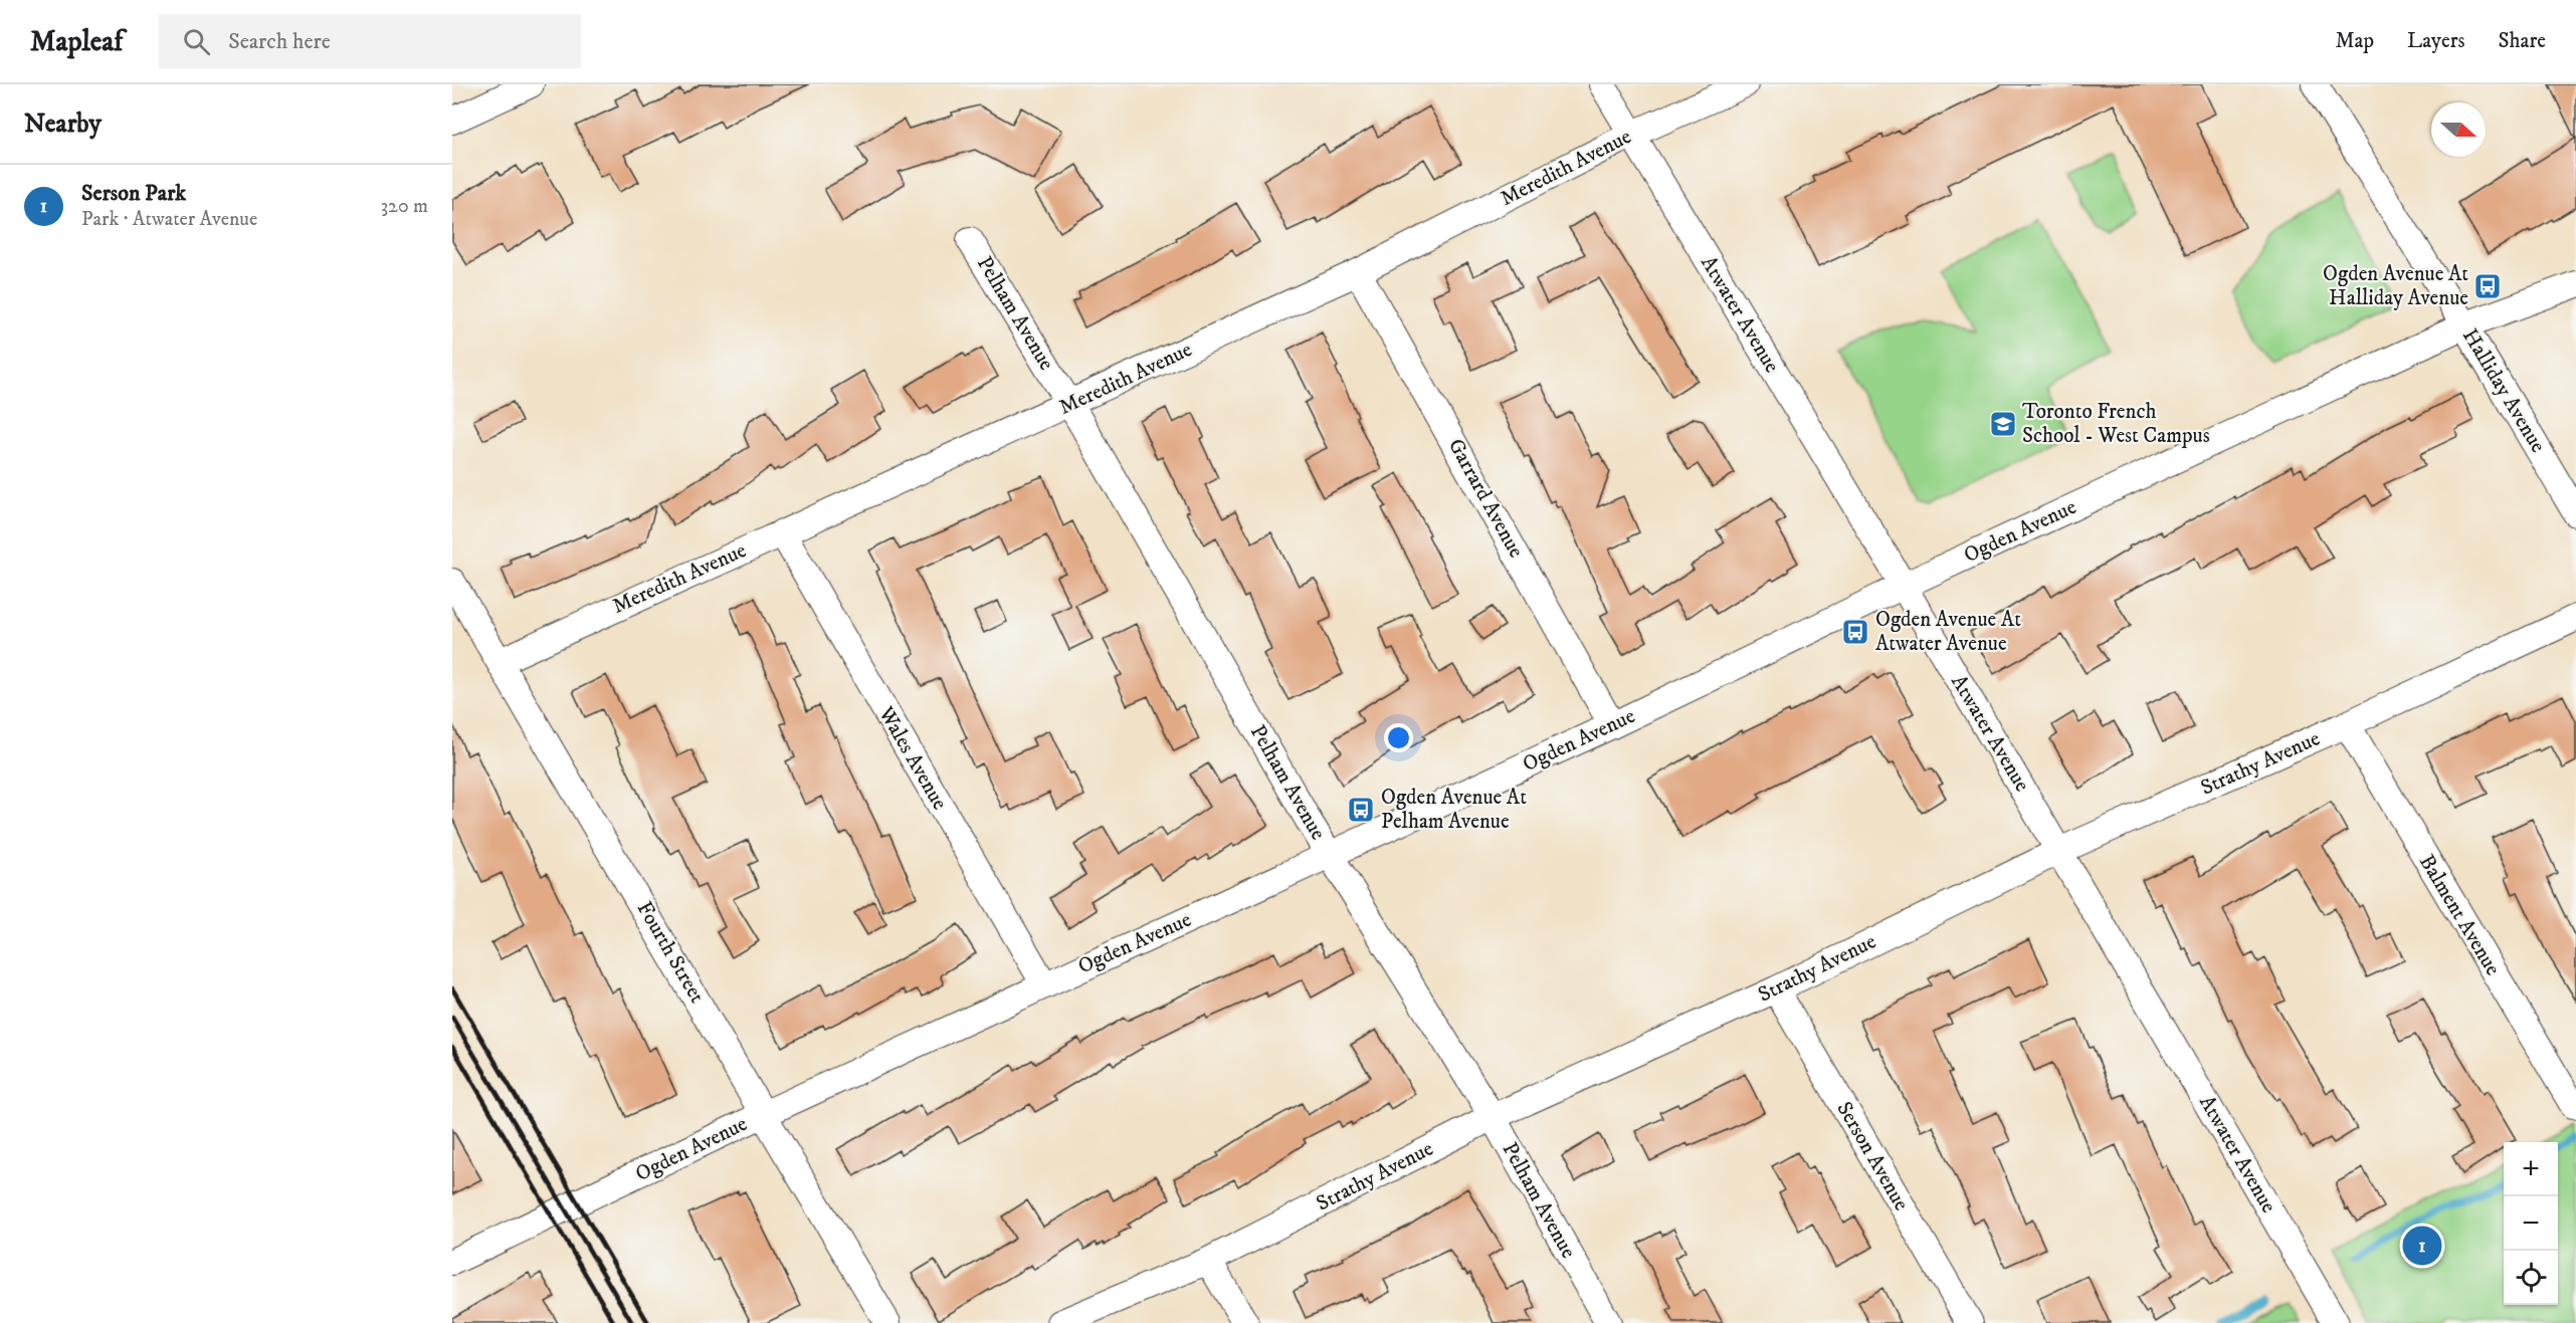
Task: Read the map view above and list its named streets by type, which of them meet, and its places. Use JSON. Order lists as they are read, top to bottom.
{
  "streets": {
    "street": [
      "Meredith Avenue",
      "Pelham Avenue",
      "Atwater Avenue",
      "Halliday Avenue",
      "Garrard Avenue",
      "Ogden Avenue",
      "Wales Avenue",
      "Strathy Avenue",
      "Balment Avenue",
      "Fourth Street",
      "Serson Avenue"
    ]
  },
  "crossings": [
    ["Meredith Avenue", "Pelham Avenue"],
    ["Meredith Avenue", "Atwater Avenue"],
    ["Meredith Avenue", "Garrard Avenue"],
    ["Meredith Avenue", "Wales Avenue"],
    ["Meredith Avenue", "Fourth Street"],
    ["Pelham Avenue", "Ogden Avenue"],
    ["Pelham Avenue", "Strathy Avenue"],
    ["Atwater Avenue", "Ogden Avenue"],
    ["Atwater Avenue", "Strathy Avenue"],
    ["Halliday Avenue", "Ogden Avenue"],
    ["Garrard Avenue", "Ogden Avenue"],
    ["Ogden Avenue", "Wales Avenue"],
    ["Ogden Avenue", "Fourth Street"],
    ["Strathy Avenue", "Balment Avenue"],
    ["Strathy Avenue", "Serson Avenue"]
  ],
  "places": {
    "bus stop": ["Ogden Avenue At Halliday Avenue", "Ogden Avenue At Atwater Avenue", "Ogden Avenue At Pelham Avenue"],
    "school or university": ["Toronto French School - West Campus"]
  },
  "north": "right",
  "page": {
    "header": "Mapleaf",
    "search": "Search here",
    "nav": ["Map", "Layers", "Share"],
    "heading": "Nearby",
    "list": [
      {
        "mark": "1",
        "name": "Serson Park",
        "note": "Park · Atwater Avenue",
        "value": "320 m"
      }
    ],
    "map_buttons": ["+", "−"],
    "pins": "1"
  }
}
